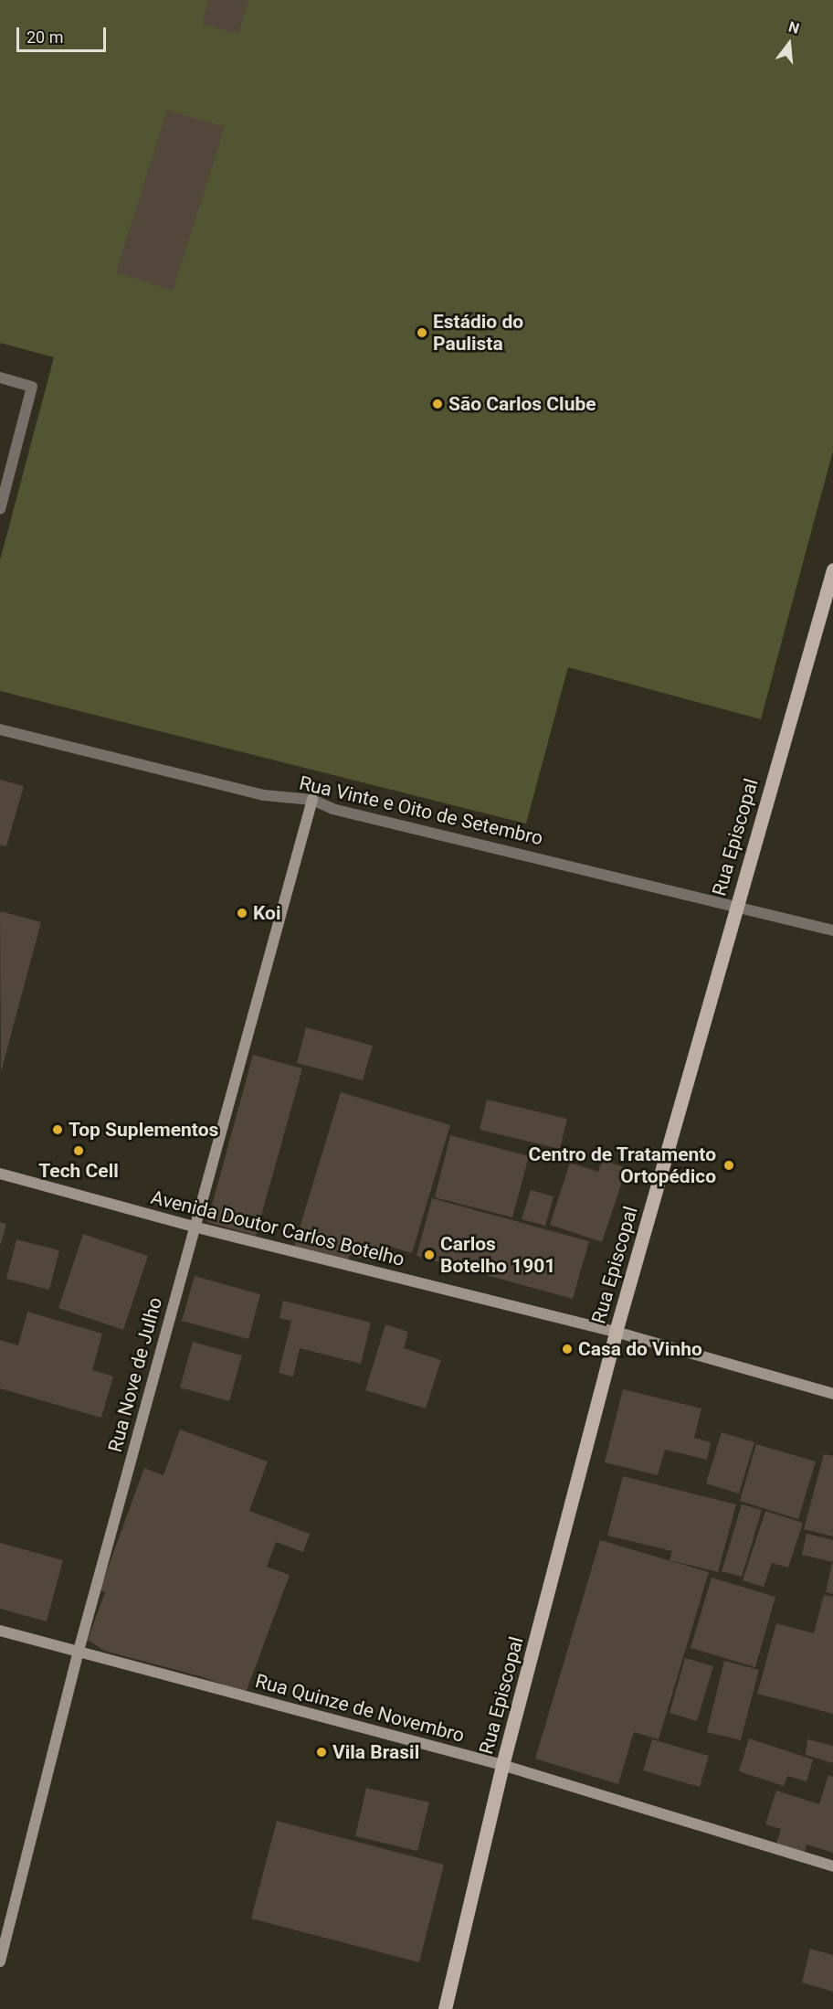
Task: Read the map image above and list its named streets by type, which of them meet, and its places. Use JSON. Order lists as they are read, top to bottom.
{
  "streets": {
    "main road": [
      "Rua Episcopal",
      "Avenida Doutor Carlos Botelho",
      "Rua Nove de Julho",
      "Rua Quinze de Novembro"
    ],
    "street": ["Rua Vinte e Oito de Setembro"]
  },
  "crossings": [
    ["Rua Vinte e Oito de Setembro", "Rua Episcopal"],
    ["Rua Vinte e Oito de Setembro", "Rua Nove de Julho"],
    ["Rua Episcopal", "Avenida Doutor Carlos Botelho"],
    ["Rua Episcopal", "Rua Quinze de Novembro"],
    ["Avenida Doutor Carlos Botelho", "Rua Nove de Julho"],
    ["Rua Nove de Julho", "Rua Quinze de Novembro"]
  ],
  "places": [
    "Estádio do Paulista",
    "São Carlos Clube",
    "Koi",
    "Top Suplementos",
    "Tech Cell",
    "Centro de Tratamento Ortopédico",
    "Carlos Botelho 1901",
    "Casa do Vinho",
    "Vila Brasil"
  ],
  "scale_bar": "20 m",
  "north": "top"
}
